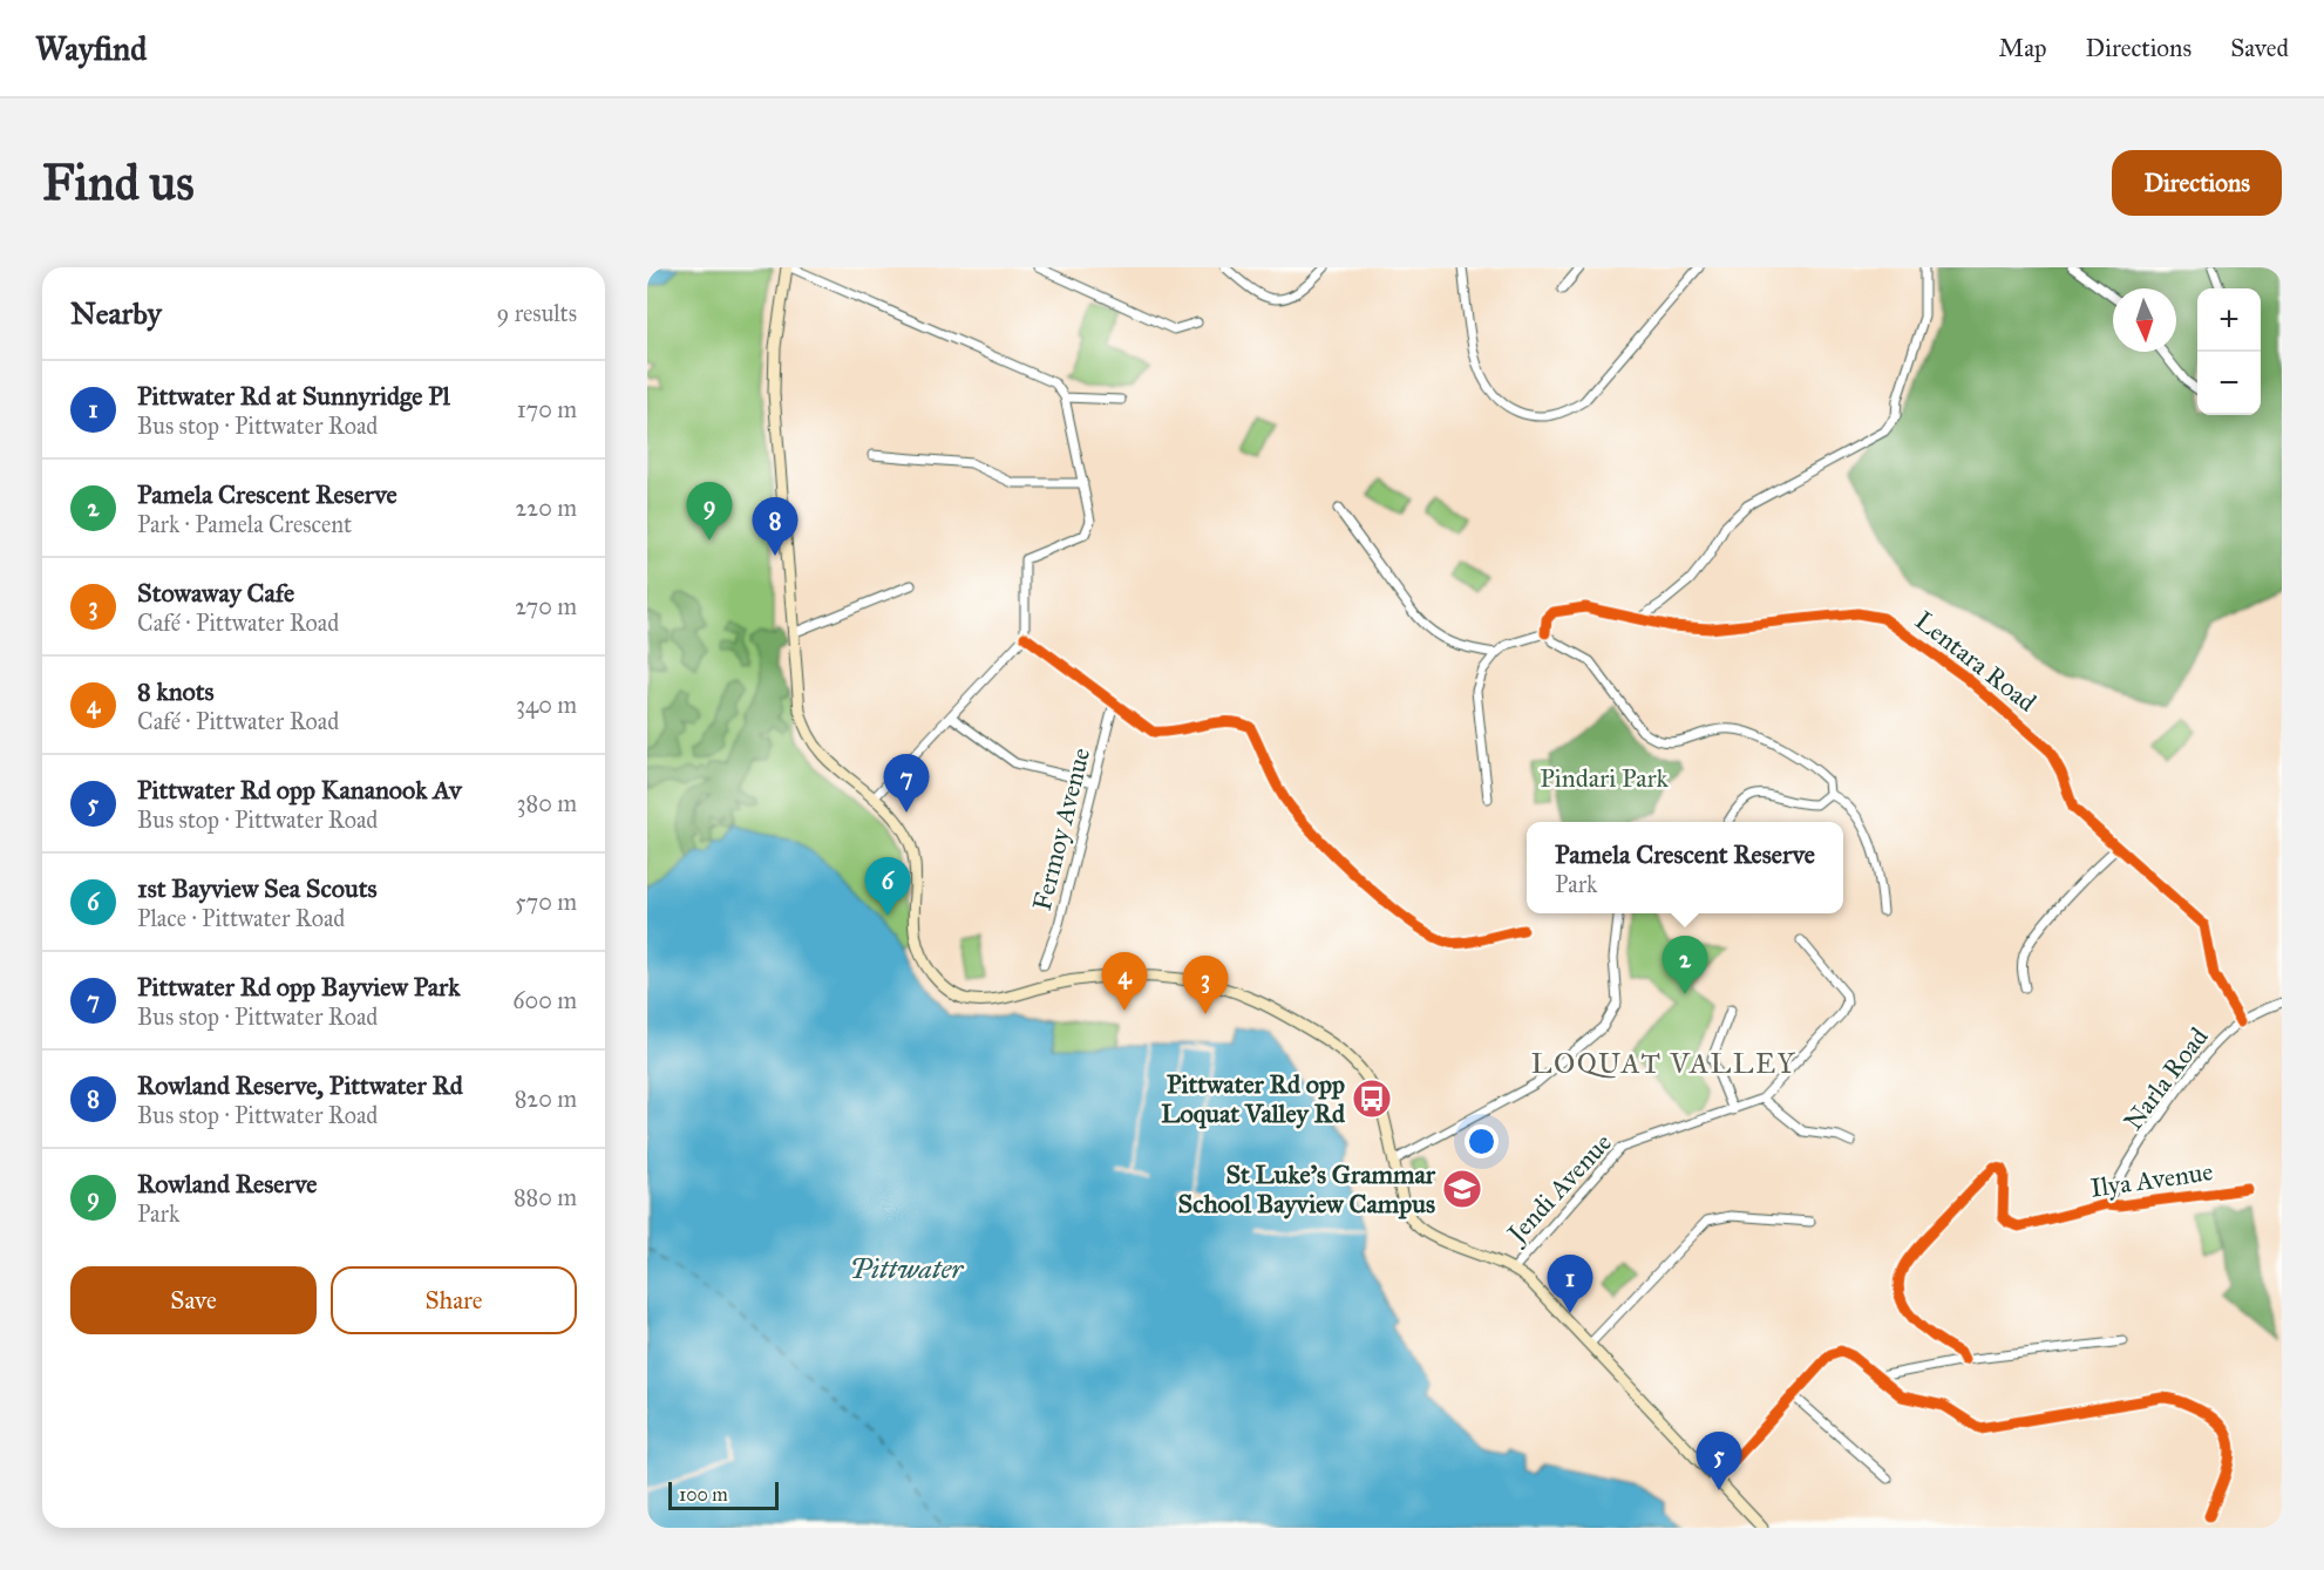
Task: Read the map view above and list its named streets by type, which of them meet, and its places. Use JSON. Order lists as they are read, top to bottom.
{
  "streets": {
    "street": [
      "Lentara Road",
      "Fermoy Avenue",
      "Narla Road",
      "Ilya Avenue",
      "Jendi Avenue"
    ]
  },
  "crossings": [
    ["Lentara Road", "Narla Road"],
    ["Narla Road", "Ilya Avenue"]
  ],
  "districts": ["LOQUAT VALLEY"],
  "water": ["Pittwater"],
  "parks": ["Pindari Park"],
  "places": {
    "bus stop": ["Pittwater Rd opp Loquat Valley Rd"],
    "school or university": ["St Luke's Grammar School Bayview Campus"]
  },
  "scale_bar": "100 m",
  "north": "bottom",
  "page": {
    "header": "Wayfind",
    "nav": ["Map", "Directions", "Saved"],
    "buttons": [
      "Directions",
      ["Save", "Share"]
    ],
    "title": "Find us",
    "heading": ["Nearby", "9 results"],
    "map_buttons": ["+", "−"],
    "list": [
      {
        "mark": "1",
        "name": "Pittwater Rd at Sunnyridge Pl",
        "note": "Bus stop · Pittwater Road",
        "value": "170 m"
      },
      {
        "mark": "2",
        "name": "Pamela Crescent Reserve",
        "note": "Park · Pamela Crescent",
        "value": "220 m"
      },
      {
        "mark": "3",
        "name": "Stowaway Cafe",
        "note": "Café · Pittwater Road",
        "value": "270 m"
      },
      {
        "mark": "4",
        "name": "8 knots",
        "note": "Café · Pittwater Road",
        "value": "340 m"
      },
      {
        "mark": "5",
        "name": "Pittwater Rd opp Kananook Av",
        "note": "Bus stop · Pittwater Road",
        "value": "380 m"
      },
      {
        "mark": "6",
        "name": "1st Bayview Sea Scouts",
        "note": "Place · Pittwater Road",
        "value": "570 m"
      },
      {
        "mark": "7",
        "name": "Pittwater Rd opp Bayview Park",
        "note": "Bus stop · Pittwater Road",
        "value": "600 m"
      },
      {
        "mark": "8",
        "name": "Rowland Reserve, Pittwater Rd",
        "note": "Bus stop · Pittwater Road",
        "value": "820 m"
      },
      {
        "mark": "9",
        "name": "Rowland Reserve",
        "note": "Park",
        "value": "880 m"
      }
    ],
    "pins": [
      "9",
      "8",
      "7",
      "6",
      "2",
      "4",
      "3",
      "1",
      "5"
    ],
    "popup": ["Pamela Crescent Reserve", "Park"],
    "scale": "100 m"
  }
}
